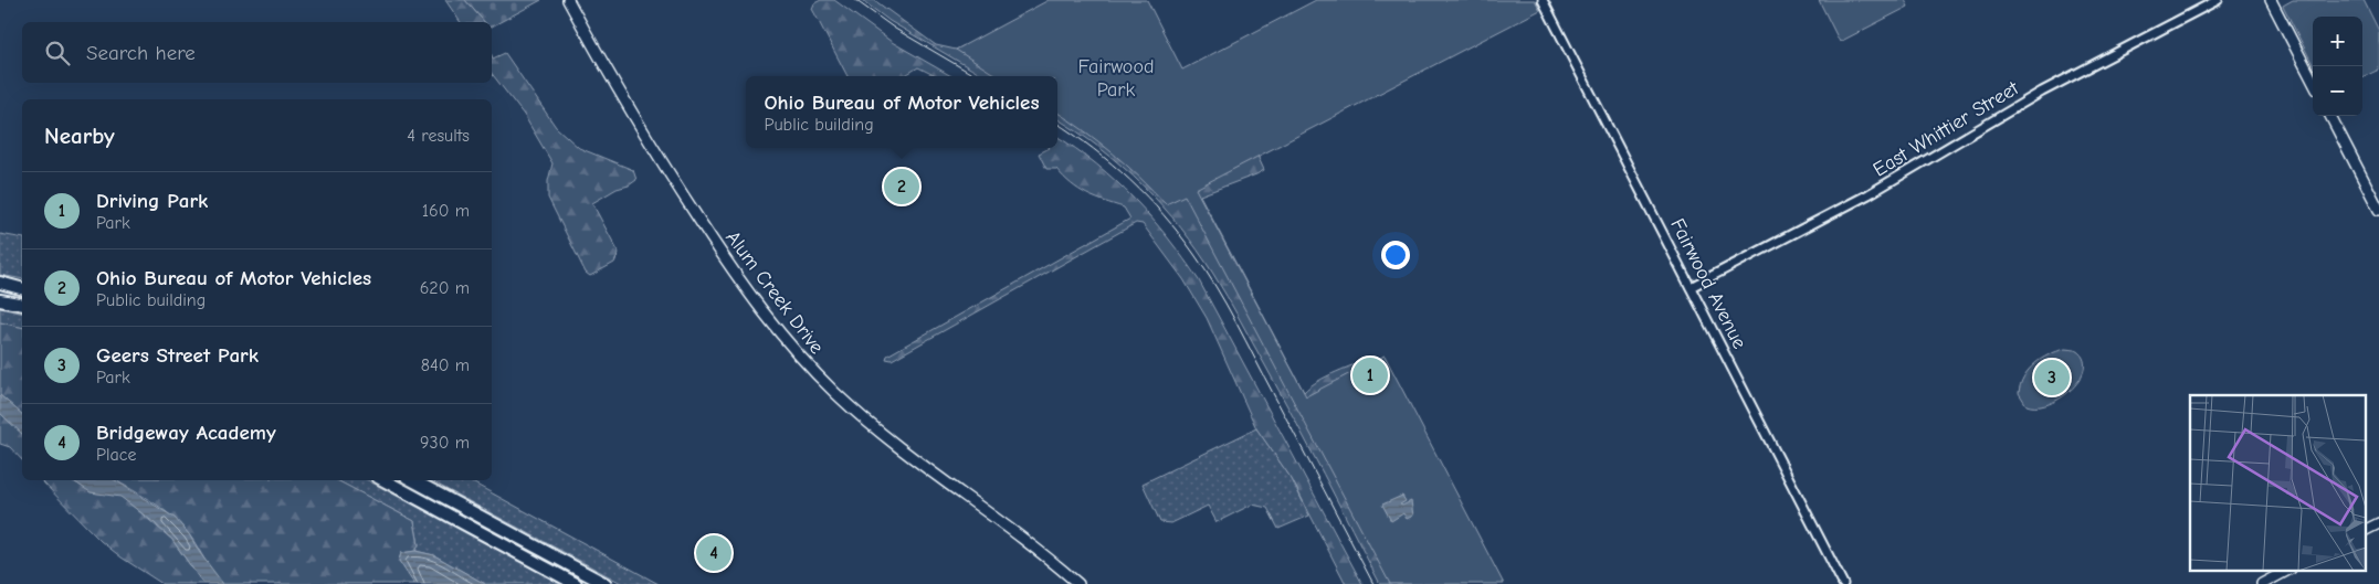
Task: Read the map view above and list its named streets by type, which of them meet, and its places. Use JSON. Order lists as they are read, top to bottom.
{
  "streets": {
    "main road": ["Alum Creek Drive"],
    "street": ["East Whittier Street", "Fairwood Avenue"]
  },
  "crossings": [
    ["East Whittier Street", "Fairwood Avenue"]
  ],
  "parks": ["Fairwood Park"],
  "page": {
    "map_buttons": ["+", "−"],
    "search": "Search here",
    "popup": ["Ohio Bureau of Motor Vehicles", "Public building"],
    "heading": ["Nearby", "4 results"],
    "pins": [
      "2",
      "1",
      "3",
      "4"
    ],
    "list": [
      {
        "mark": "1",
        "name": "Driving Park",
        "note": "Park",
        "value": "160 m"
      },
      {
        "mark": "2",
        "name": "Ohio Bureau of Motor Vehicles",
        "note": "Public building",
        "value": "620 m"
      },
      {
        "mark": "3",
        "name": "Geers Street Park",
        "note": "Park",
        "value": "840 m"
      },
      {
        "mark": "4",
        "name": "Bridgeway Academy",
        "note": "Place",
        "value": "930 m"
      }
    ]
  }
}
